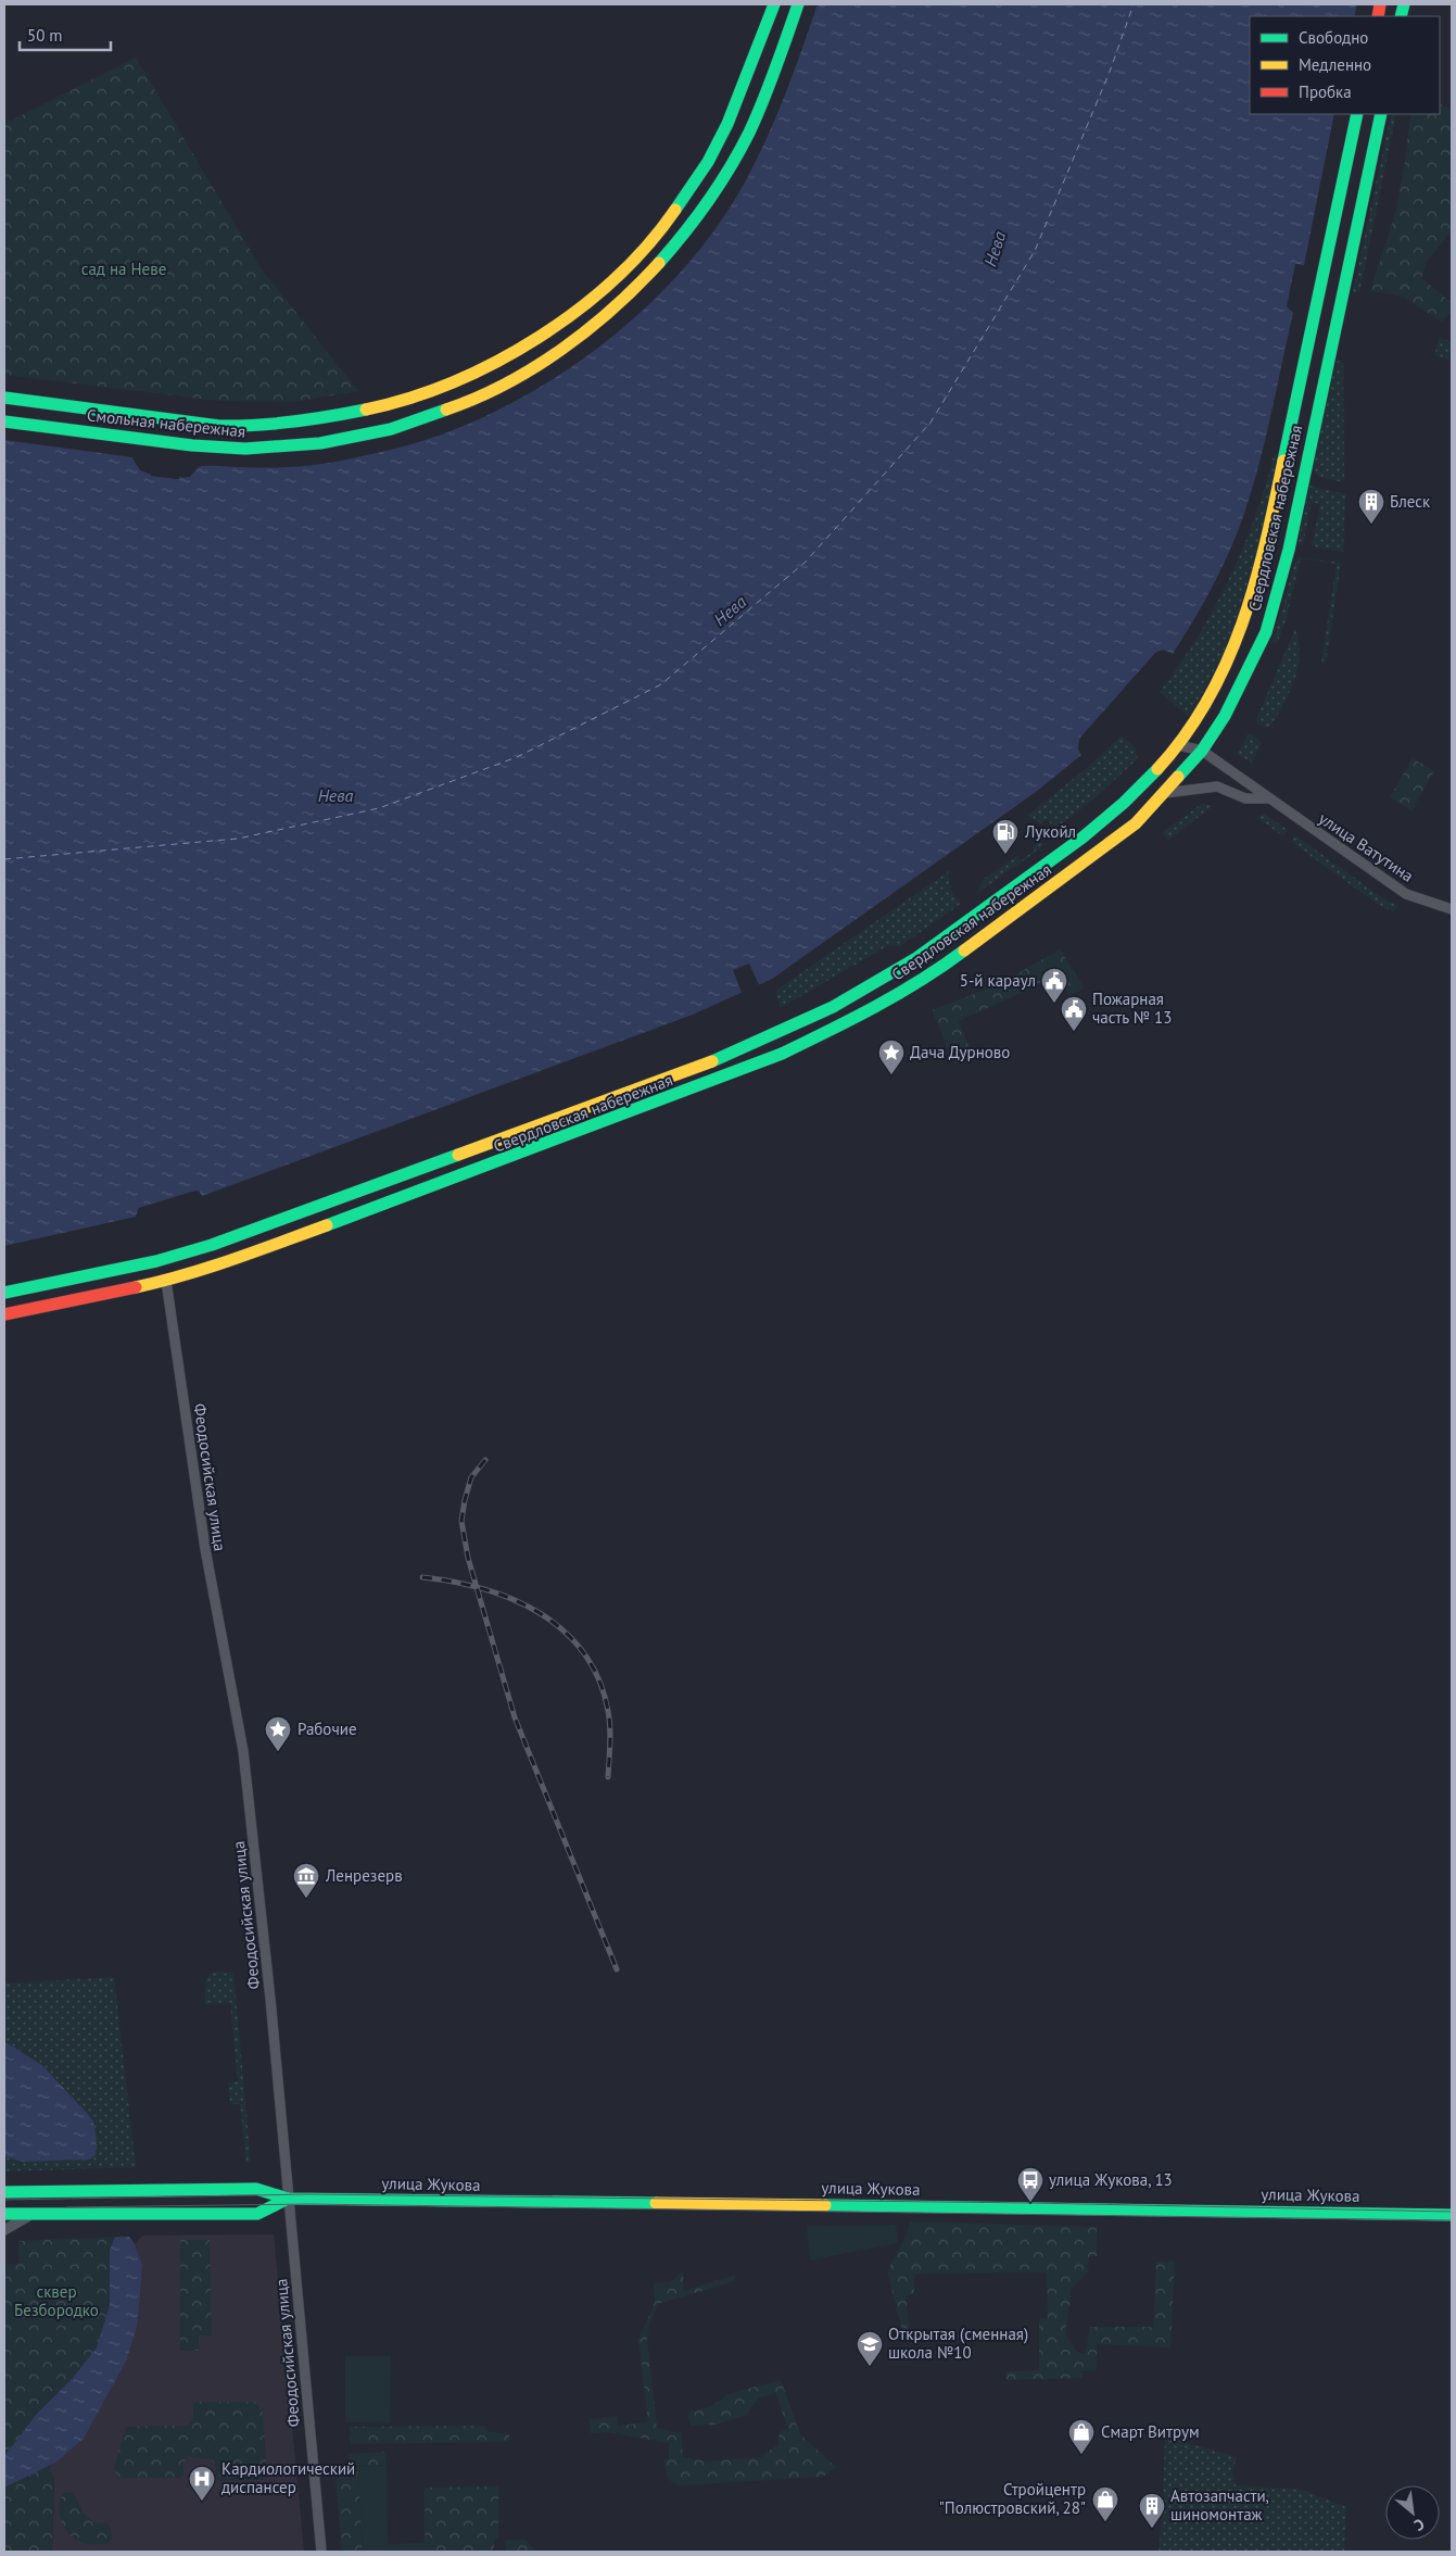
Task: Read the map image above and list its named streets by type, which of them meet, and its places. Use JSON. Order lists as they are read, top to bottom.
{
  "streets": {
    "main road": ["Смольная набережная", "Свердловская набережная", "улица Жукова"],
    "street": ["улица Ватутина", "Феодосийская улица"]
  },
  "crossings": [
    ["Свердловская набережная", "улица Ватутина"],
    ["Свердловская набережная", "Феодосийская улица"],
    ["Феодосийская улица", "улица Жукова"]
  ],
  "water": ["Нева"],
  "parks": ["сад на Неве", "сквер Безбородко"],
  "places": {
    "building": ["Блеск", "Автозапчасти, шиномонтаж"],
    "fuel station": ["Лукойл"],
    "public building": ["5-й караул", "Пожарная часть № 13"],
    "place": ["Дача Дурново", "Рабочие"],
    "museum": ["Ленрезерв"],
    "bus stop": ["улица Жукова, 13"],
    "school or university": ["Открытая (сменная) школа №10"],
    "shop": ["Смарт Витрум", "Стройцентр \"Полюстровский, 28\""],
    "hospital": ["Кардиологический диспансер"]
  },
  "legend": ["Свободно", "Медленно", "Пробка"],
  "scale_bar": "50 m",
  "north": "bottom right"
}
